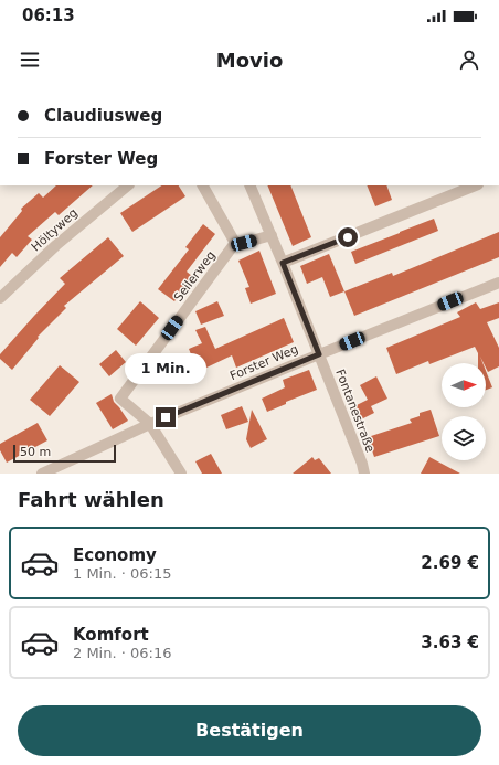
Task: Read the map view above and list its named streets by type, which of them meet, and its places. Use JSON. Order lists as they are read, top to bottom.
{
  "streets": {
    "street": [
      "Höltyweg",
      "Seilerweg",
      "Forster Weg",
      "Fontanestraße"
    ]
  },
  "crossings": [
    ["Seilerweg", "Forster Weg"],
    ["Forster Weg", "Fontanestraße"]
  ],
  "scale_bar": "50 m",
  "north": "right",
  "page": {
    "status": "06:13",
    "header": "Movio",
    "banner": ["Claudiusweg", "Forster Weg"],
    "bubble": "1 Min.",
    "scale": "50 m",
    "heading": "Fahrt wählen",
    "list": [
      {
        "name": "Economy",
        "note": "1 Min. · 06:15",
        "value": "2.69 €"
      },
      {
        "name": "Komfort",
        "note": "2 Min. · 06:16",
        "value": "3.63 €"
      }
    ],
    "buttons": "Bestätigen"
  }
}
